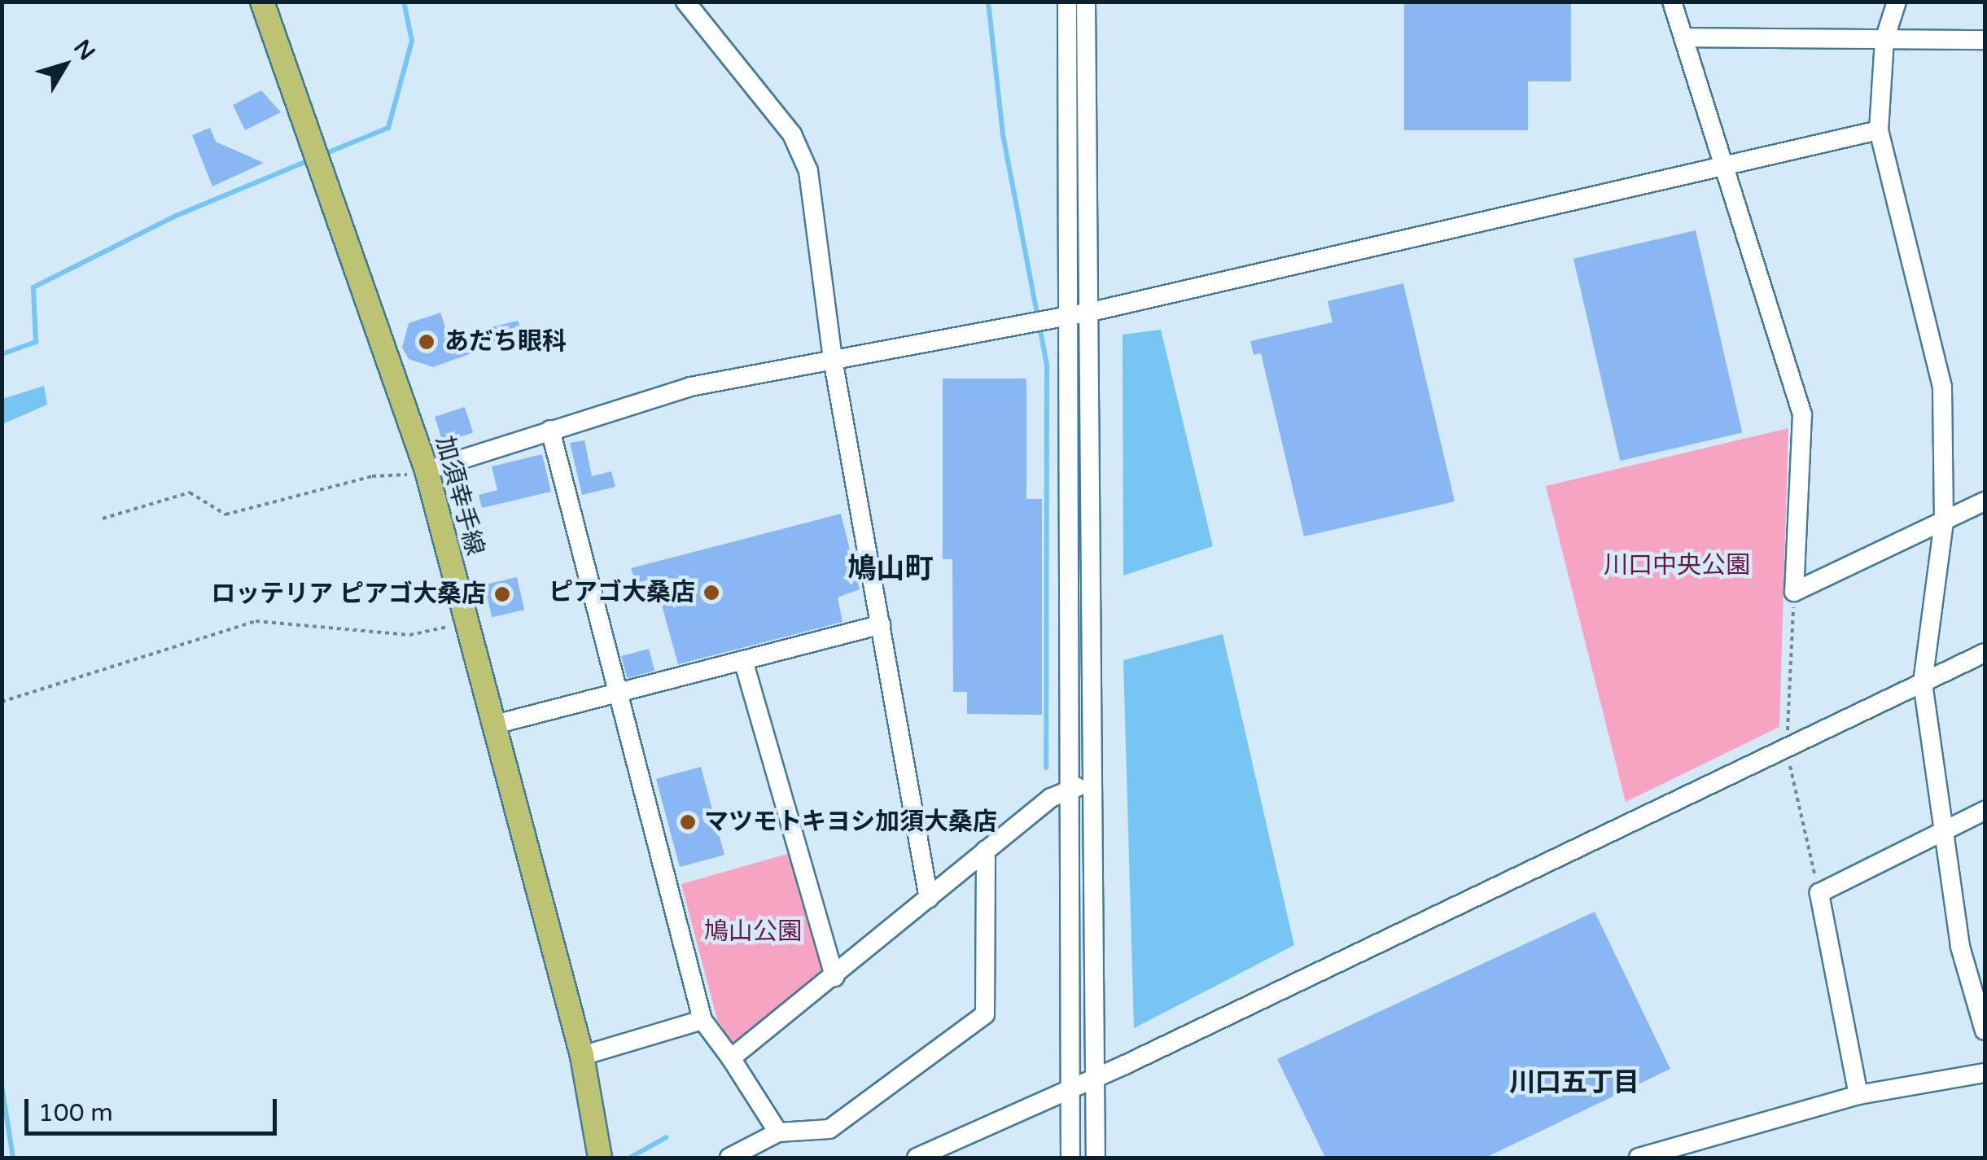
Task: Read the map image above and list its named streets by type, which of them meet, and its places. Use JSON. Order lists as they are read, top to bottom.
{
  "streets": {
    "main road": ["加須幸手線"]
  },
  "districts": ["鳩山町", "川口五丁目"],
  "parks": ["川口中央公園", "鳩山公園"],
  "places": [
    "あだち眼科",
    "ピアゴ大桑店",
    "ロッテリア ピアゴ大桑店",
    "マツモトキヨシ加須大桑店"
  ],
  "scale_bar": "100 m",
  "north": "top right"
}
